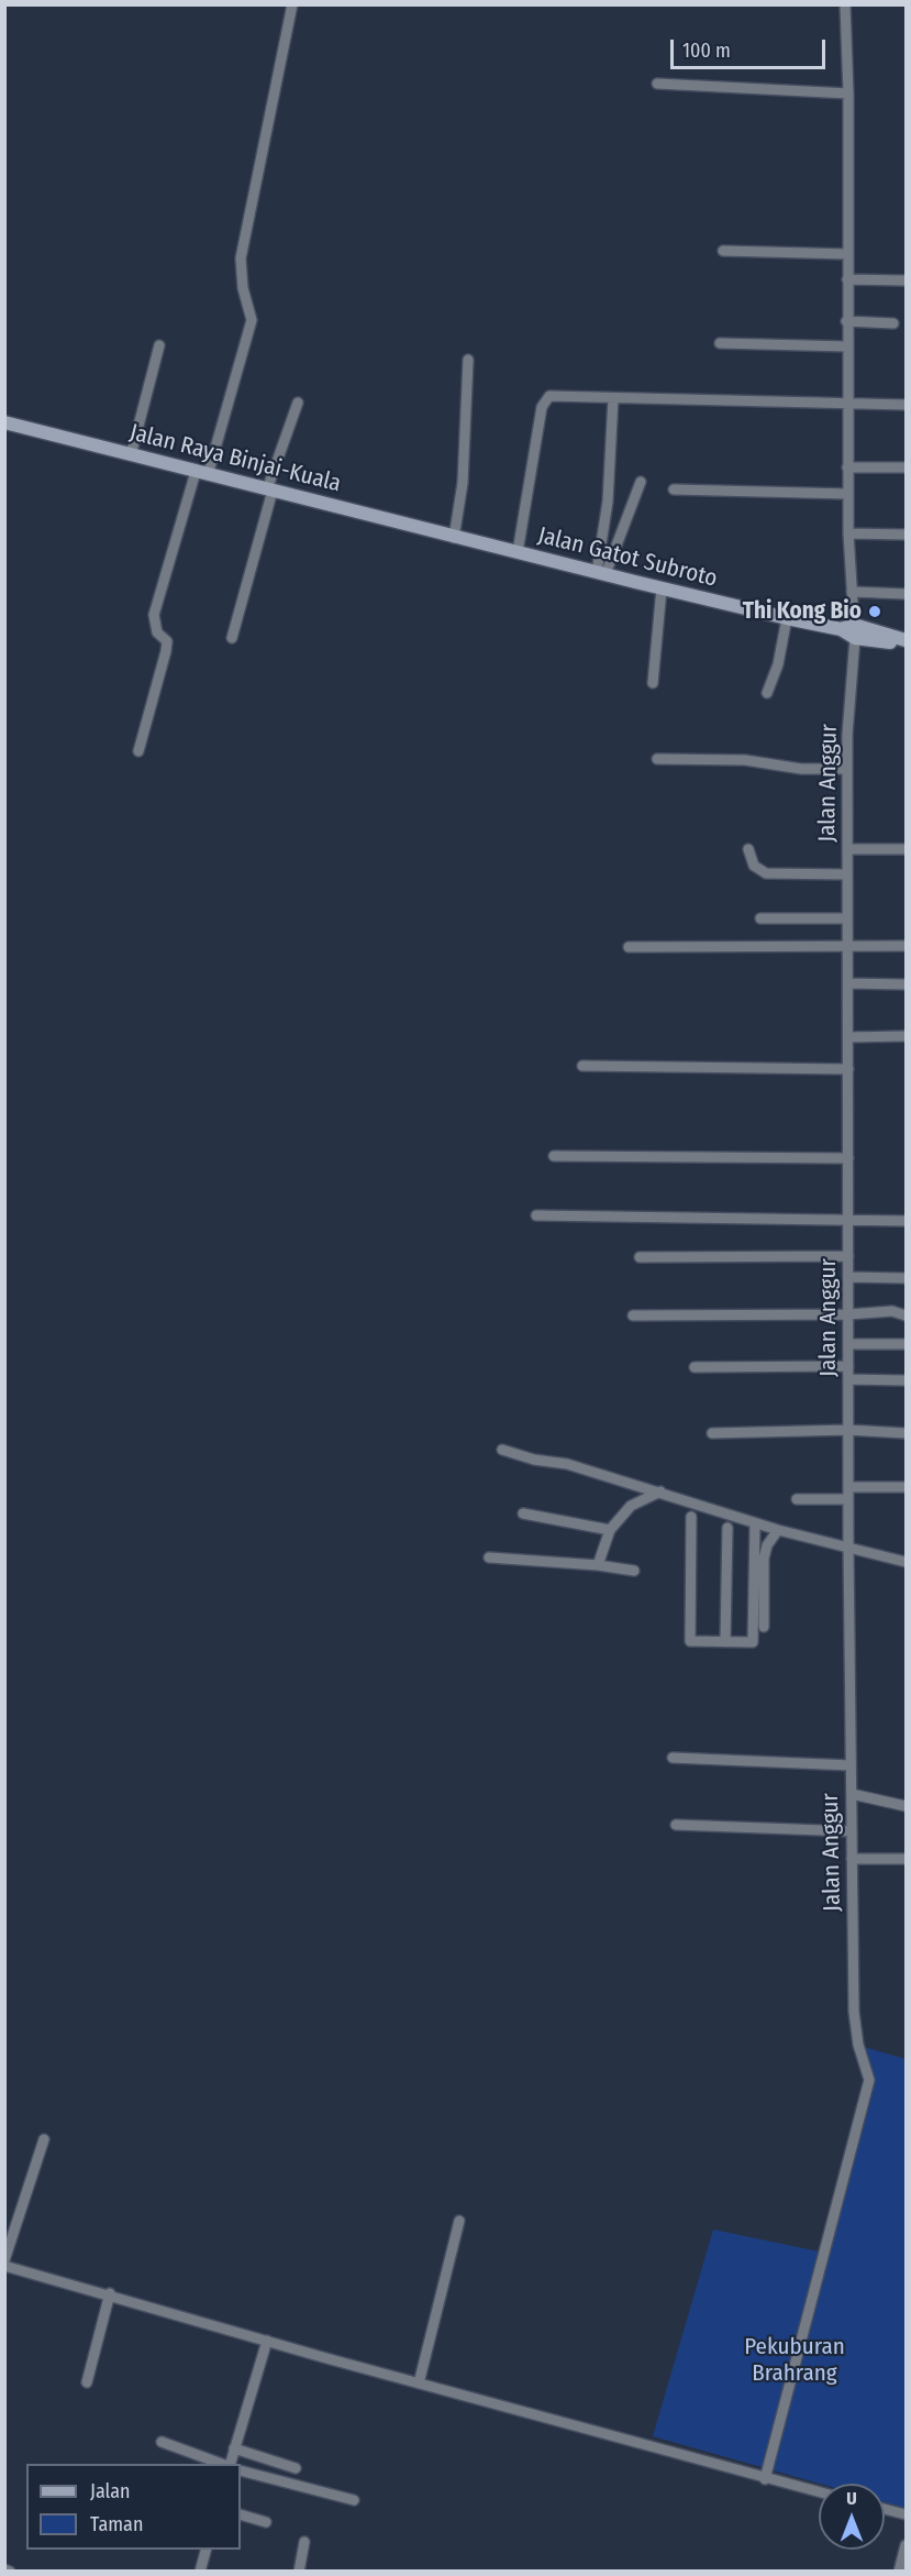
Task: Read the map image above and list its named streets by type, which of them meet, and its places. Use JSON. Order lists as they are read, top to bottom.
{
  "streets": {
    "main road": ["Jalan Raya Binjai-Kuala", "Jalan Gatot Subroto"],
    "street": ["Jalan Anggur"]
  },
  "crossings": [
    ["Jalan Raya Binjai-Kuala", "Jalan Gatot Subroto"],
    ["Jalan Gatot Subroto", "Jalan Anggur"]
  ],
  "parks": ["Pekuburan Brahrang"],
  "places": ["Thi Kong Bio"],
  "legend": ["Jalan", "Taman"],
  "scale_bar": "100 m",
  "north": "top"
}
